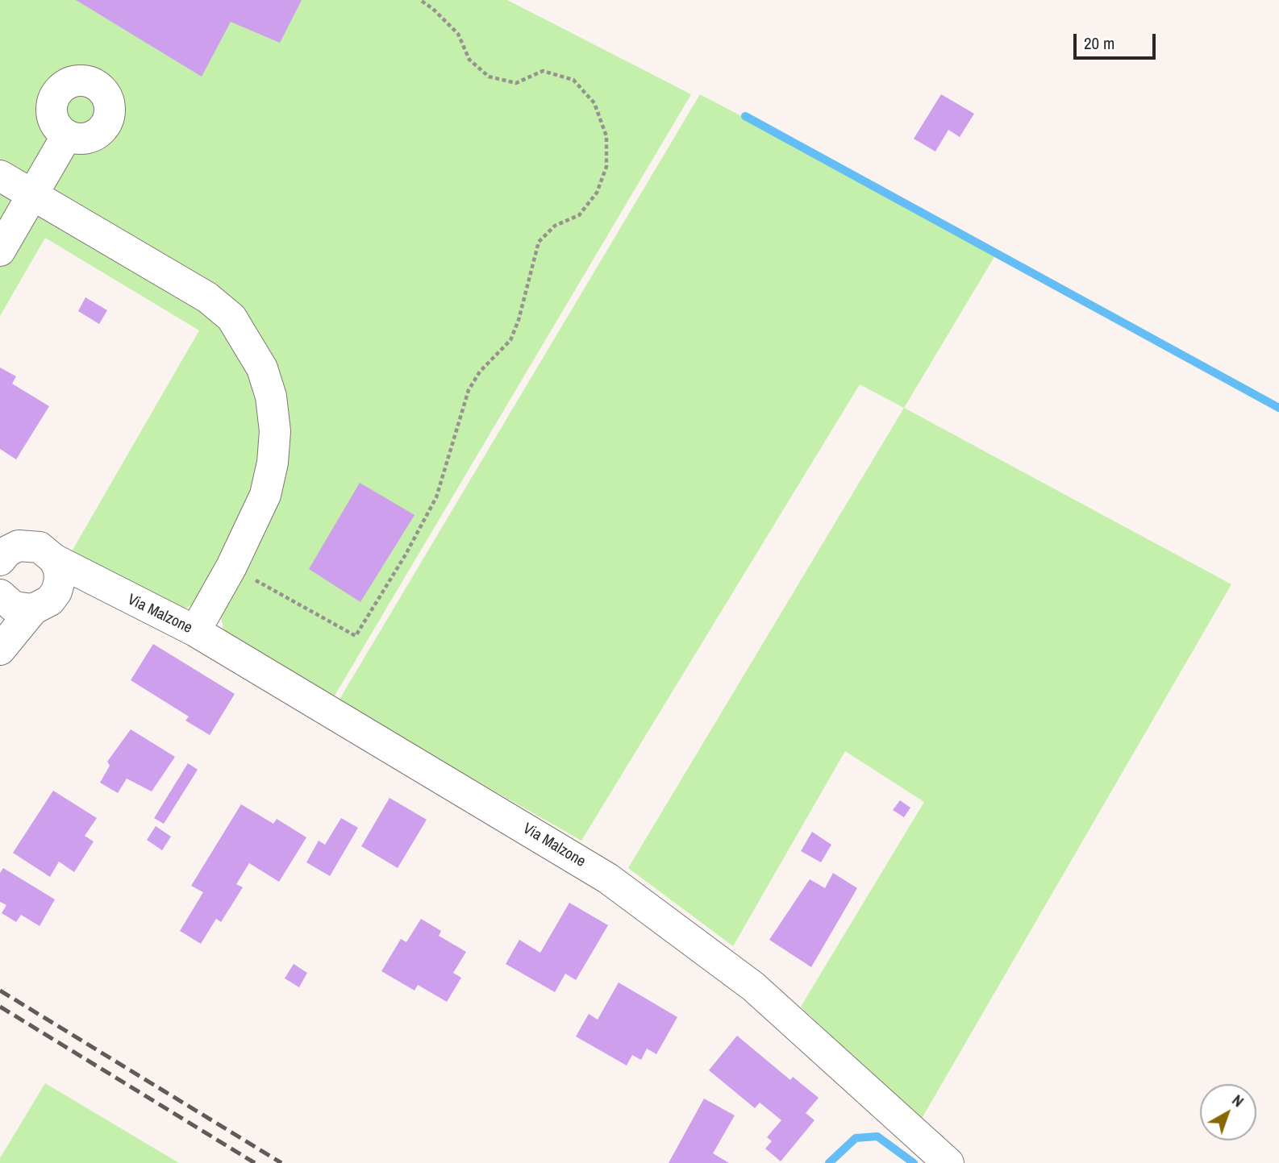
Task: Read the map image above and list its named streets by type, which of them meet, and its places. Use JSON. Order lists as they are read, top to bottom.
{
  "streets": {
    "street": ["Via Malzone"]
  },
  "scale_bar": "20 m",
  "north": "top right"
}
